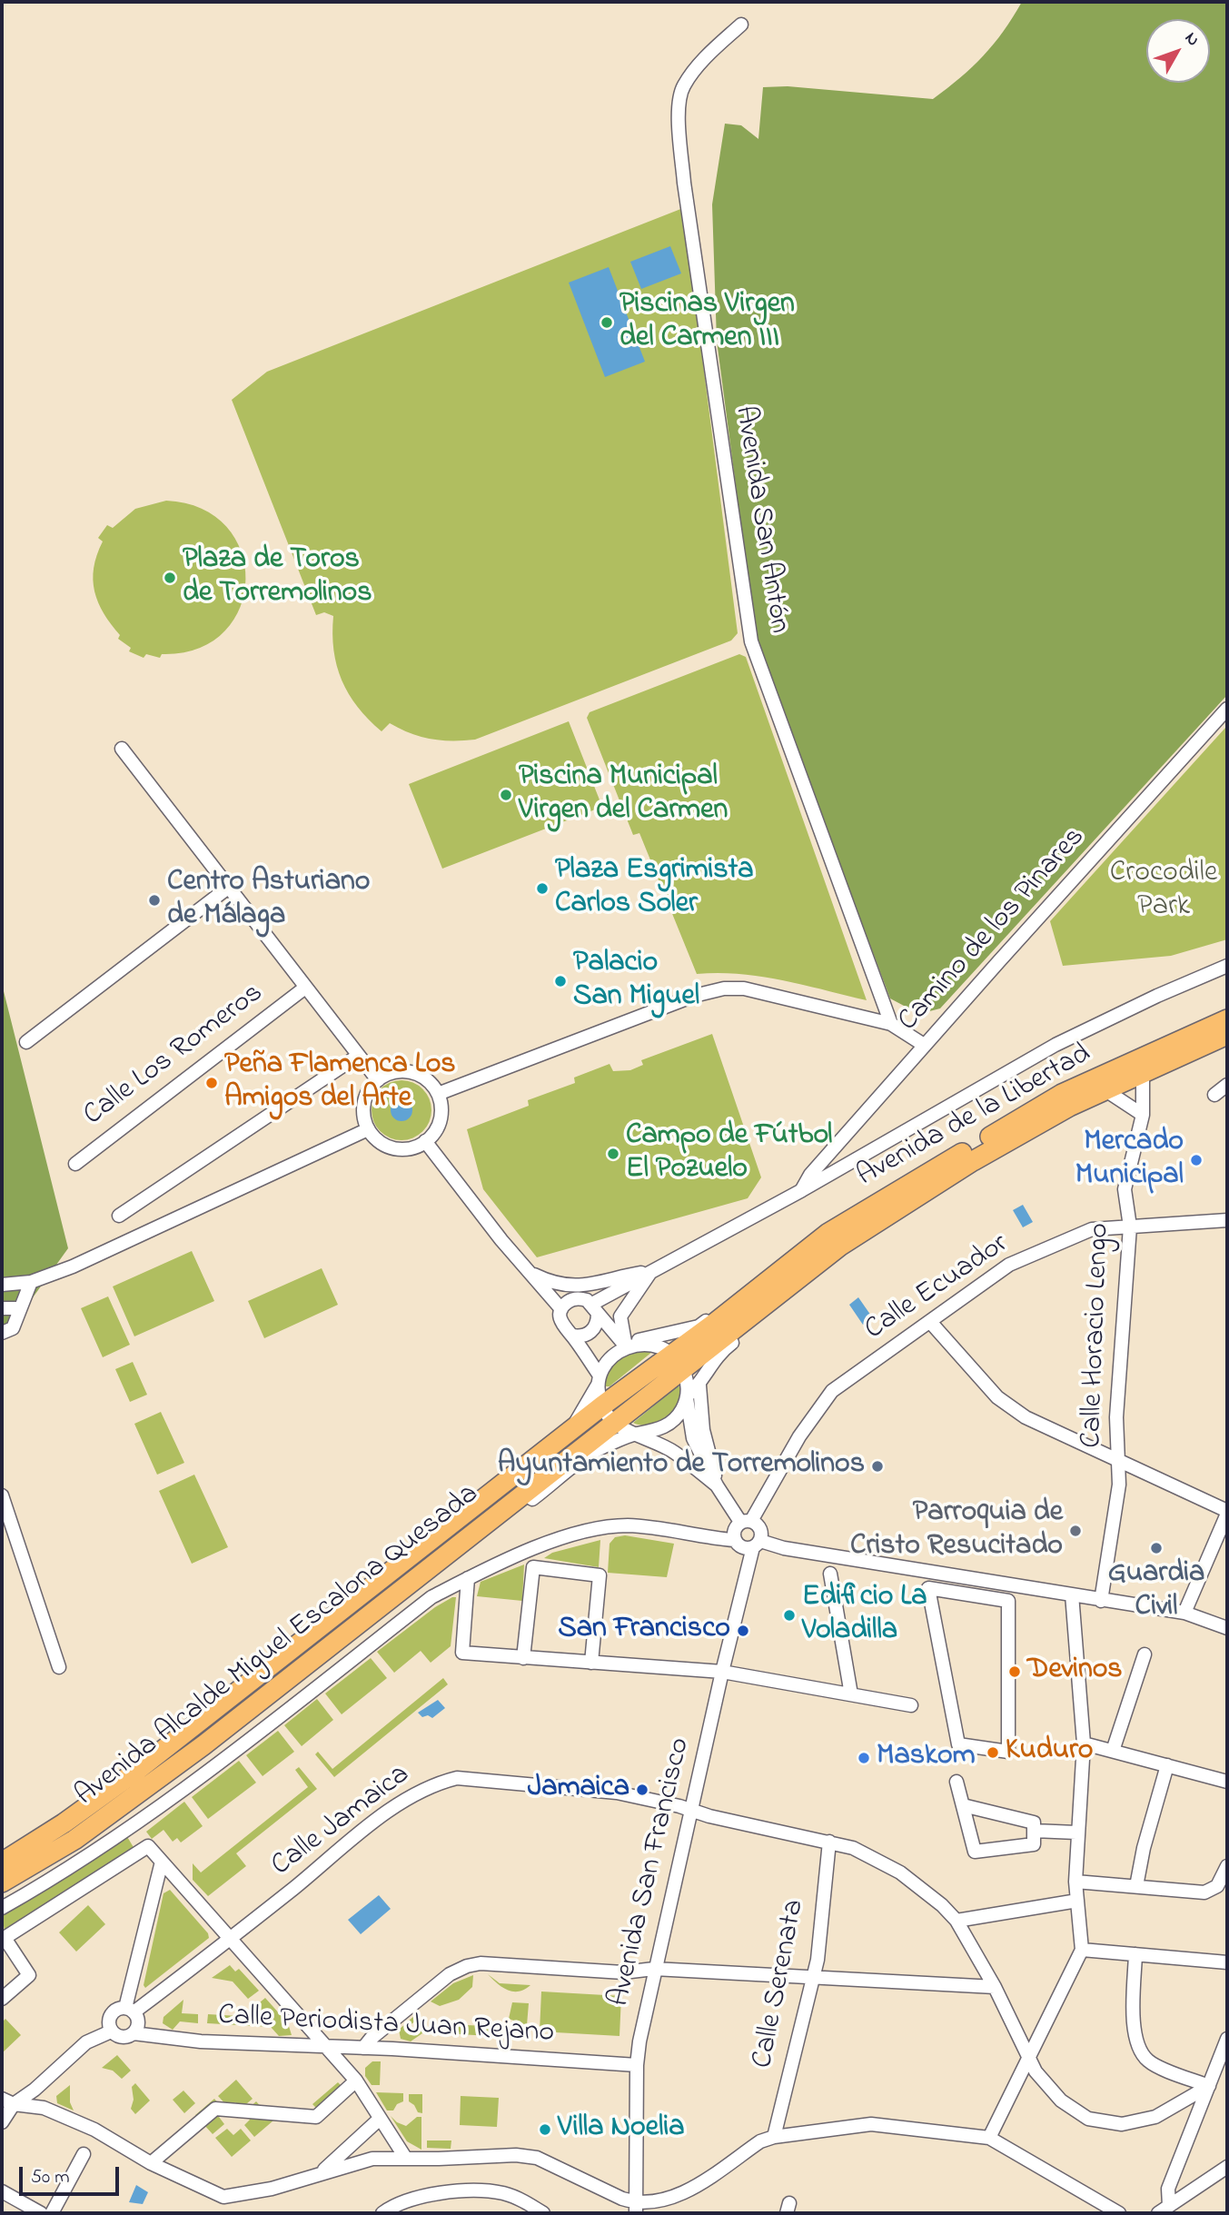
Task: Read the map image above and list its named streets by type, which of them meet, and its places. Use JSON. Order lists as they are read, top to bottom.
{
  "streets": {
    "main road": ["Avenida de la Libertad", "Avenida Alcalde Miguel Escalona Quesada"],
    "street": [
      "Avenida San Antón",
      "Camino de los Pinares",
      "Calle Los Romeros",
      "Calle Ecuador",
      "Calle Horacio Lengo",
      "Calle Jamaica",
      "Avenida San Francisco",
      "Calle Serenata",
      "Calle Periodista Juan Rejano"
    ]
  },
  "crossings": [
    ["Avenida de la Libertad", "Calle Horacio Lengo"],
    ["Avenida de la Libertad", "Avenida Alcalde Miguel Escalona Quesada"],
    ["Calle Ecuador", "Calle Horacio Lengo"],
    ["Calle Ecuador", "Avenida San Francisco"],
    ["Calle Jamaica", "Avenida San Francisco"],
    ["Calle Jamaica", "Calle Serenata"],
    ["Calle Jamaica", "Calle Periodista Juan Rejano"],
    ["Avenida San Francisco", "Calle Periodista Juan Rejano"]
  ],
  "parks": ["Crocodile Park"],
  "places": [
    "Piscinas Virgen del Carmen III",
    "Plaza de Toros de Torremolinos",
    "Piscina Municipal Virgen del Carmen",
    "Plaza Esgrimista Carlos Soler",
    "Centro Asturiano de Málaga",
    "Palacio San Miguel",
    "Peña Flamenca Los Amigos del Arte",
    "Campo de Fútbol El Pozuelo",
    "Mercado Municipal",
    "Ayuntamiento de Torremolinos",
    "Parroquia de Cristo Resucitado",
    "Guardia Civil",
    "Edificio La Voladilla",
    "San Francisco",
    "Devinos",
    "Kuduro",
    "Maskom",
    "Jamaica",
    "Villa Noelia"
  ],
  "scale_bar": "50 m",
  "north": "top right"
}
